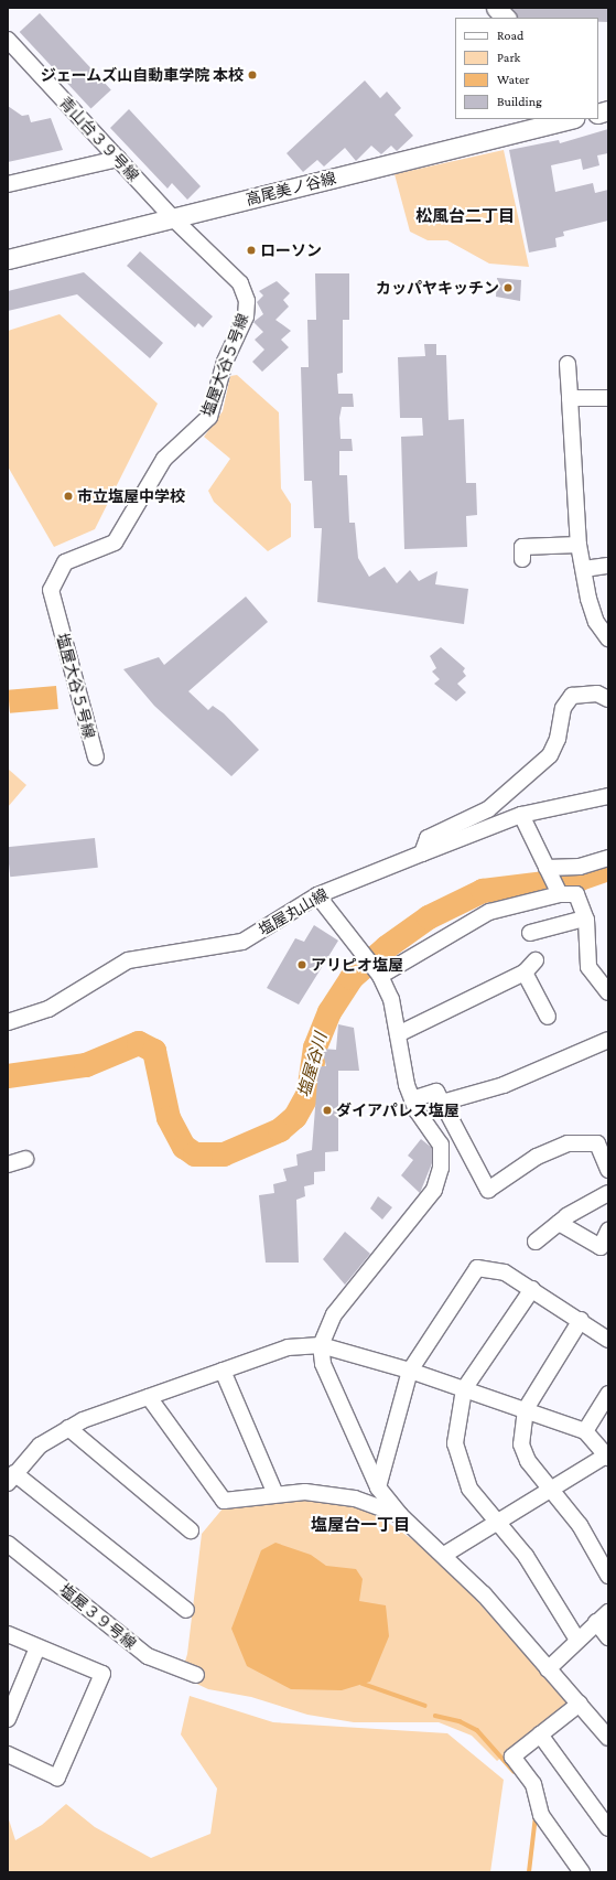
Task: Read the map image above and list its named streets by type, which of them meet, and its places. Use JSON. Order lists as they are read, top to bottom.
{
  "streets": {
    "street": [
      "青山台３９号線",
      "高尾美ノ谷線",
      "塩屋大谷５号線",
      "塩屋丸山線",
      "塩屋３９号線"
    ]
  },
  "crossings": [
    ["青山台３９号線", "高尾美ノ谷線"],
    ["青山台３９号線", "塩屋大谷５号線"],
    ["高尾美ノ谷線", "塩屋大谷５号線"]
  ],
  "districts": ["松風台二丁目", "塩屋台一丁目"],
  "water": ["塩屋谷川"],
  "places": [
    "ジェームズ山自動車学院 本校",
    "ローソン",
    "カッパヤキッチン",
    "市立塩屋中学校",
    "アリピオ塩屋",
    "ダイアパレス塩屋"
  ],
  "legend": [
    "Road",
    "Park",
    "Water",
    "Building"
  ]
}
